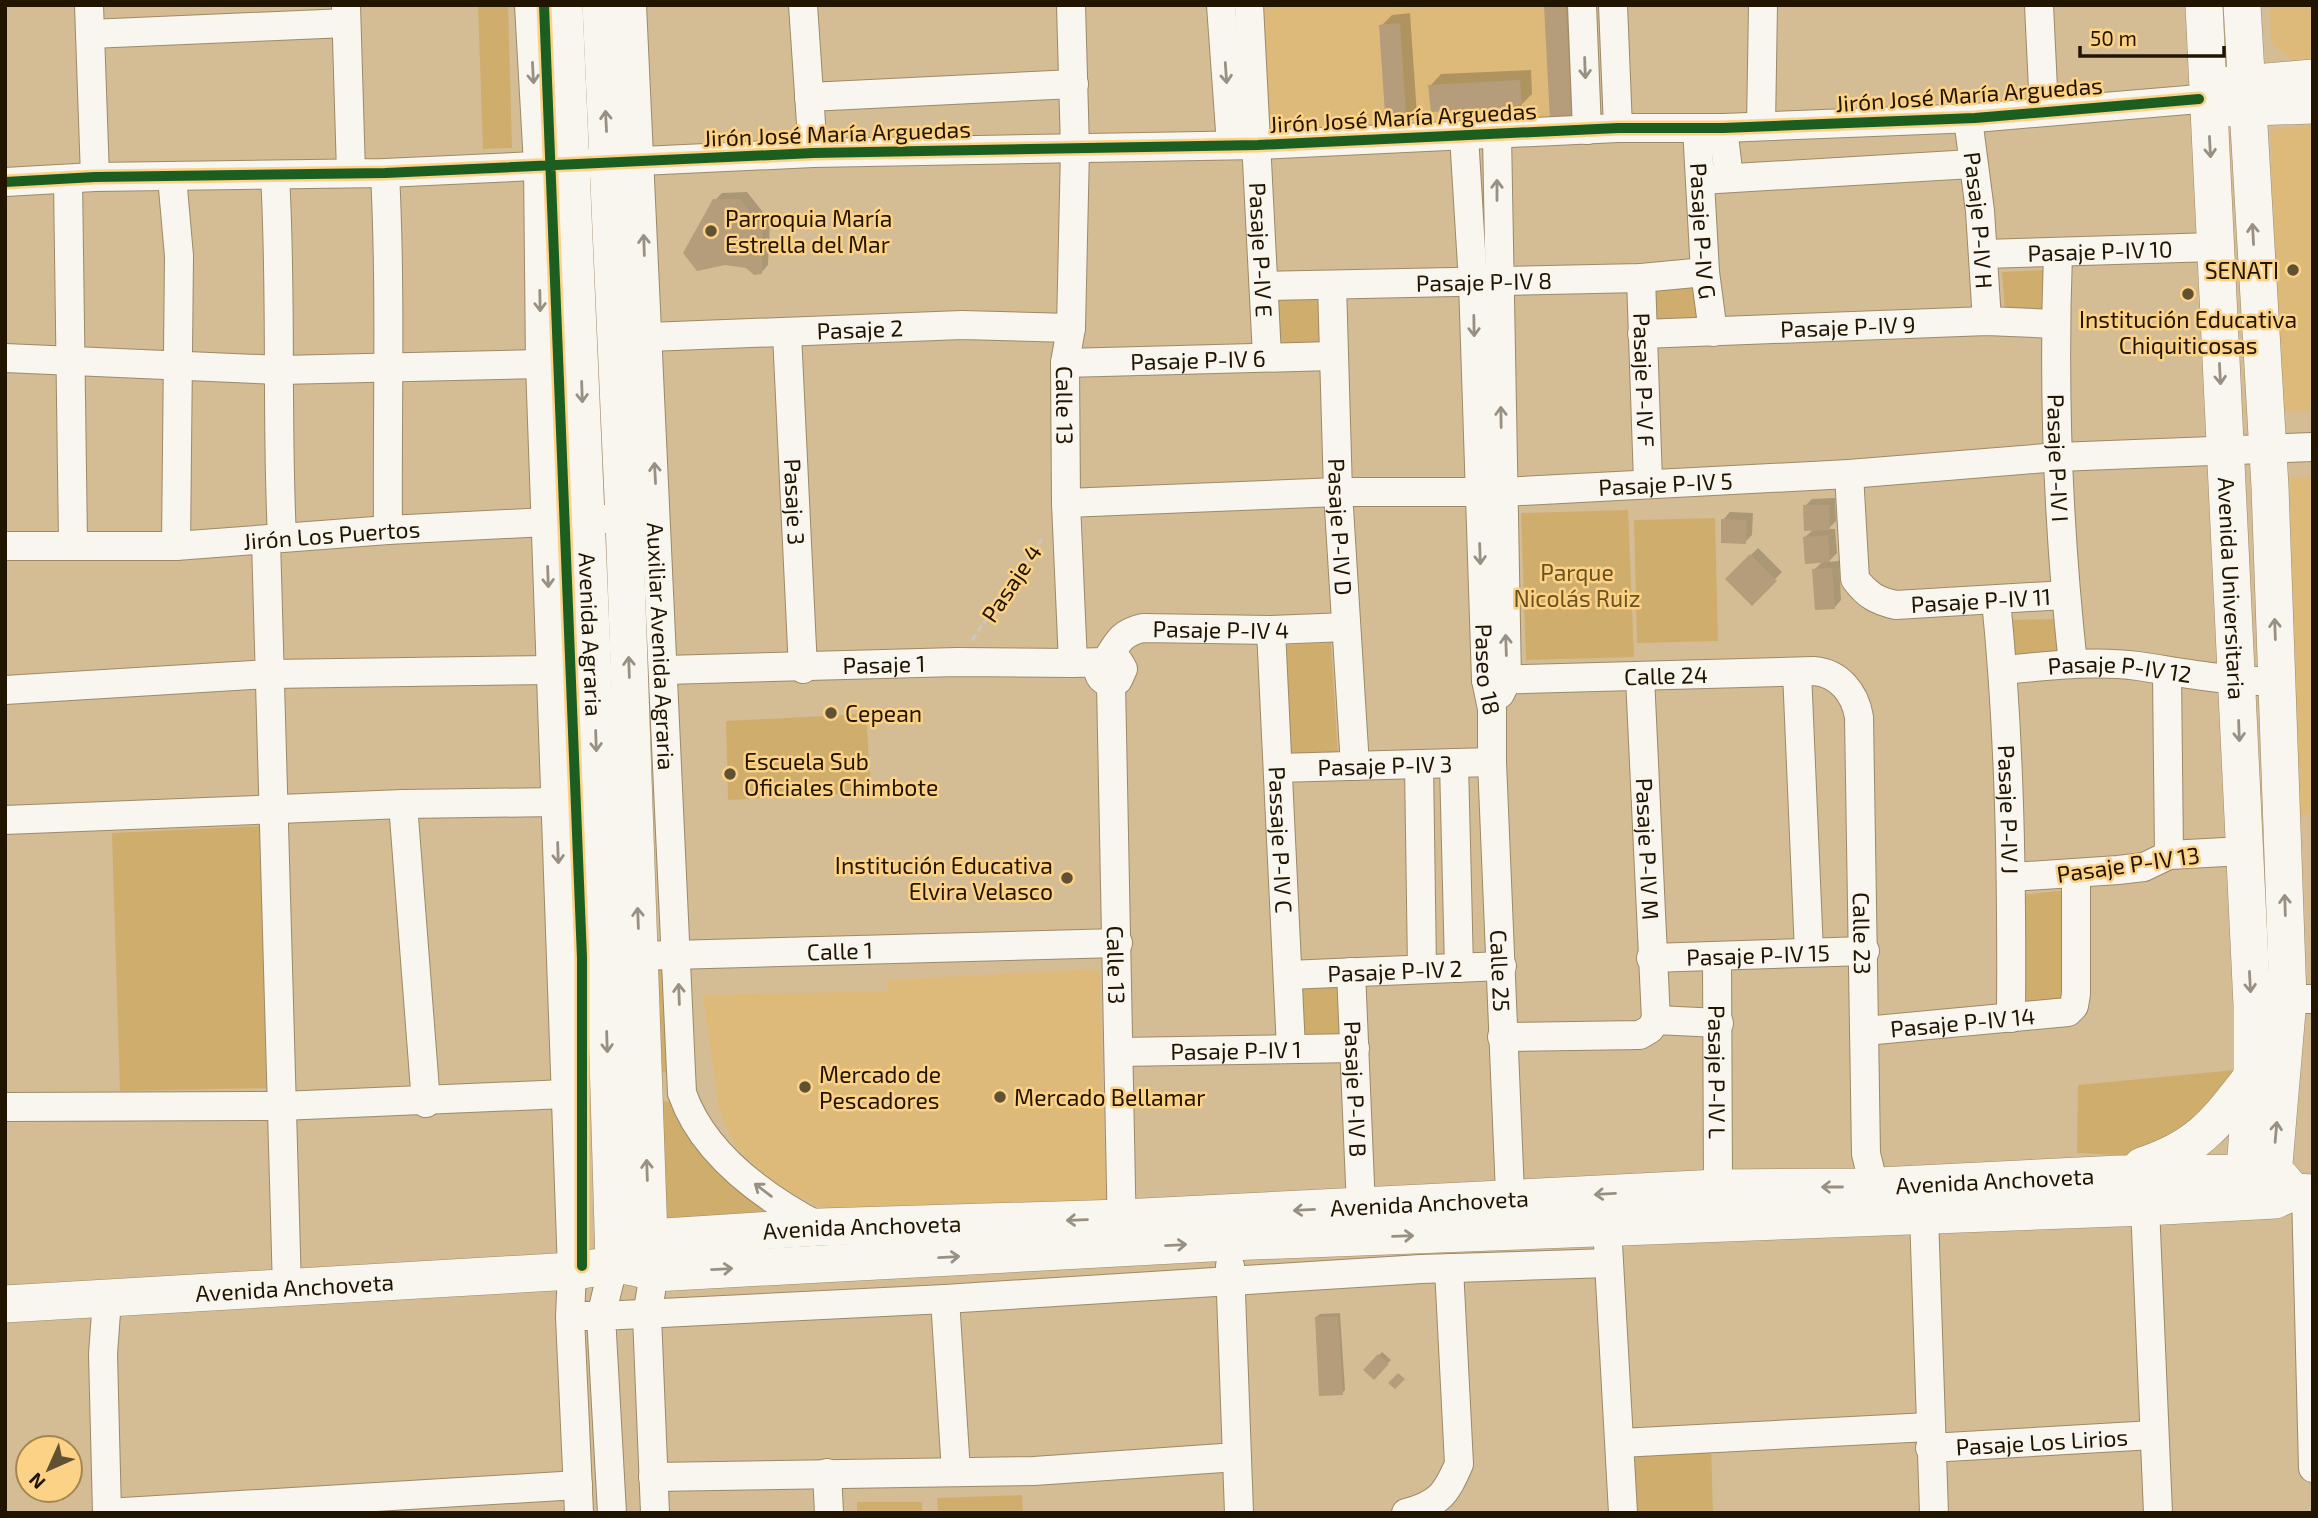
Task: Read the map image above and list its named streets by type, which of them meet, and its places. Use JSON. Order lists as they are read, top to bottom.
{
  "streets": {
    "main road": ["Avenida Universitaria", "Avenida Agraria", "Avenida Anchoveta"],
    "street": [
      "Jirón José María Arguedas",
      "Pasaje P-IV H",
      "Pasaje P-IV G",
      "Pasaje P-IV E",
      "Pasaje P-IV 10",
      "Pasaje P-IV 8",
      "Pasaje P-IV 9",
      "Pasaje 2",
      "Pasaje P-IV 6",
      "Pasaje P-IV F",
      "Calle 13",
      "Pasaje P-IV I",
      "Pasaje P-IV 5",
      "Pasaje 3",
      "Pasaje P-IV D",
      "Jirón Los Puertos",
      "Pasaje P-IV 11",
      "Pasaje P-IV 4",
      "Auxiliar Avenida Agraria",
      "Paseo 18",
      "Pasaje 1",
      "Pasaje P-IV 12",
      "Calle 24",
      "Pasaje P-IV 3",
      "Pasaje P-IV J",
      "Passaje P-IV C",
      "Pasaje P-IV M",
      "Pasaje P-IV 13",
      "Calle 23",
      "Calle 1",
      "Pasaje P-IV 15",
      "Pasaje P-IV 2",
      "Calle 25",
      "Pasaje P-IV 14",
      "Pasaje P-IV 1",
      "Pasaje P-IV L",
      "Pasaje P-IV B",
      "Pasaje Los Lirios"
    ],
    "path": ["Pasaje 4"]
  },
  "crossings": [
    ["Jirón José María Arguedas", "Pasaje P-IV H"],
    ["Jirón José María Arguedas", "Pasaje P-IV G"],
    ["Jirón José María Arguedas", "Pasaje P-IV E"],
    ["Jirón José María Arguedas", "Calle 13"],
    ["Jirón José María Arguedas", "Avenida Universitaria"],
    ["Jirón José María Arguedas", "Avenida Agraria"],
    ["Jirón José María Arguedas", "Auxiliar Avenida Agraria"],
    ["Jirón José María Arguedas", "Paseo 18"],
    ["Pasaje P-IV H", "Pasaje P-IV 10"],
    ["Pasaje P-IV H", "Pasaje P-IV 9"],
    ["Pasaje P-IV G", "Pasaje P-IV 8"],
    ["Pasaje P-IV G", "Pasaje P-IV 9"],
    ["Pasaje P-IV E", "Pasaje P-IV 8"],
    ["Pasaje P-IV E", "Pasaje P-IV 6"],
    ["Pasaje P-IV 10", "Pasaje P-IV I"],
    ["Pasaje P-IV 10", "Avenida Universitaria"],
    ["Pasaje P-IV 8", "Pasaje P-IV F"],
    ["Pasaje P-IV 8", "Pasaje P-IV D"],
    ["Pasaje P-IV 8", "Paseo 18"],
    ["Pasaje P-IV 9", "Pasaje P-IV F"],
    ["Pasaje P-IV 9", "Pasaje P-IV I"],
    ["Pasaje 2", "Calle 13"],
    ["Pasaje 2", "Pasaje 3"],
    ["Pasaje 2", "Auxiliar Avenida Agraria"],
    ["Pasaje P-IV 6", "Calle 13"],
    ["Pasaje P-IV 6", "Pasaje P-IV D"],
    ["Pasaje P-IV F", "Pasaje P-IV 5"],
    ["Calle 13", "Pasaje P-IV 5"],
    ["Calle 13", "Pasaje 4"],
    ["Calle 13", "Pasaje P-IV 4"],
    ["Calle 13", "Pasaje 1"],
    ["Calle 13", "Calle 1"],
    ["Calle 13", "Pasaje P-IV 1"],
    ["Calle 13", "Avenida Anchoveta"],
    ["Pasaje P-IV I", "Pasaje P-IV 5"],
    ["Pasaje P-IV I", "Pasaje P-IV 11"],
    ["Pasaje P-IV I", "Pasaje P-IV 12"],
    ["Pasaje P-IV 5", "Pasaje P-IV D"],
    ["Pasaje P-IV 5", "Pasaje 4"],
    ["Pasaje P-IV 5", "Avenida Universitaria"],
    ["Pasaje P-IV 5", "Pasaje P-IV 11"],
    ["Pasaje P-IV 5", "Paseo 18"],
    ["Pasaje 3", "Pasaje 1"],
    ["Pasaje P-IV D", "Pasaje P-IV 4"],
    ["Pasaje P-IV D", "Pasaje P-IV 3"],
    ["Jirón Los Puertos", "Avenida Agraria"],
    ["Jirón Los Puertos", "Auxiliar Avenida Agraria"],
    ["Pasaje 4", "Pasaje 1"],
    ["Avenida Universitaria", "Pasaje P-IV 12"],
    ["Avenida Universitaria", "Pasaje P-IV 13"],
    ["Avenida Universitaria", "Avenida Anchoveta"],
    ["Pasaje P-IV 11", "Pasaje P-IV J"],
    ["Pasaje P-IV 4", "Pasaje 1"],
    ["Pasaje P-IV 4", "Passaje P-IV C"],
    ["Avenida Agraria", "Auxiliar Avenida Agraria"],
    ["Avenida Agraria", "Calle 1"],
    ["Avenida Agraria", "Avenida Anchoveta"],
    ["Auxiliar Avenida Agraria", "Pasaje 1"],
    ["Auxiliar Avenida Agraria", "Calle 1"],
    ["Auxiliar Avenida Agraria", "Avenida Anchoveta"],
    ["Paseo 18", "Calle 24"],
    ["Paseo 18", "Calle 25"],
    ["Pasaje P-IV 12", "Pasaje P-IV J"],
    ["Calle 24", "Pasaje P-IV M"],
    ["Calle 24", "Calle 23"],
    ["Pasaje P-IV 3", "Passaje P-IV C"],
    ["Pasaje P-IV 3", "Calle 25"],
    ["Pasaje P-IV J", "Pasaje P-IV 13"],
    ["Pasaje P-IV J", "Pasaje P-IV 14"],
    ["Passaje P-IV C", "Pasaje P-IV 2"],
    ["Passaje P-IV C", "Pasaje P-IV 1"],
    ["Pasaje P-IV M", "Pasaje P-IV 15"],
    ["Pasaje P-IV 13", "Pasaje P-IV 14"],
    ["Calle 23", "Pasaje P-IV 15"],
    ["Calle 23", "Pasaje P-IV 14"],
    ["Calle 23", "Avenida Anchoveta"],
    ["Pasaje P-IV 15", "Pasaje P-IV L"],
    ["Pasaje P-IV 2", "Calle 25"],
    ["Pasaje P-IV 2", "Pasaje P-IV B"],
    ["Calle 25", "Avenida Anchoveta"],
    ["Pasaje P-IV 1", "Pasaje P-IV B"],
    ["Pasaje P-IV L", "Avenida Anchoveta"],
    ["Pasaje P-IV B", "Avenida Anchoveta"]
  ],
  "parks": ["Parque Nicolás Ruiz"],
  "places": [
    "Parroquia María Estrella del Mar",
    "SENATI",
    "Institución Educativa Chiquiticosas",
    "Cepean",
    "Escuela Sub Oficiales Chimbote",
    "Institución Educativa Elvira Velasco",
    "Mercado de Pescadores",
    "Mercado Bellamar"
  ],
  "scale_bar": "50 m",
  "north": "bottom left"
}
